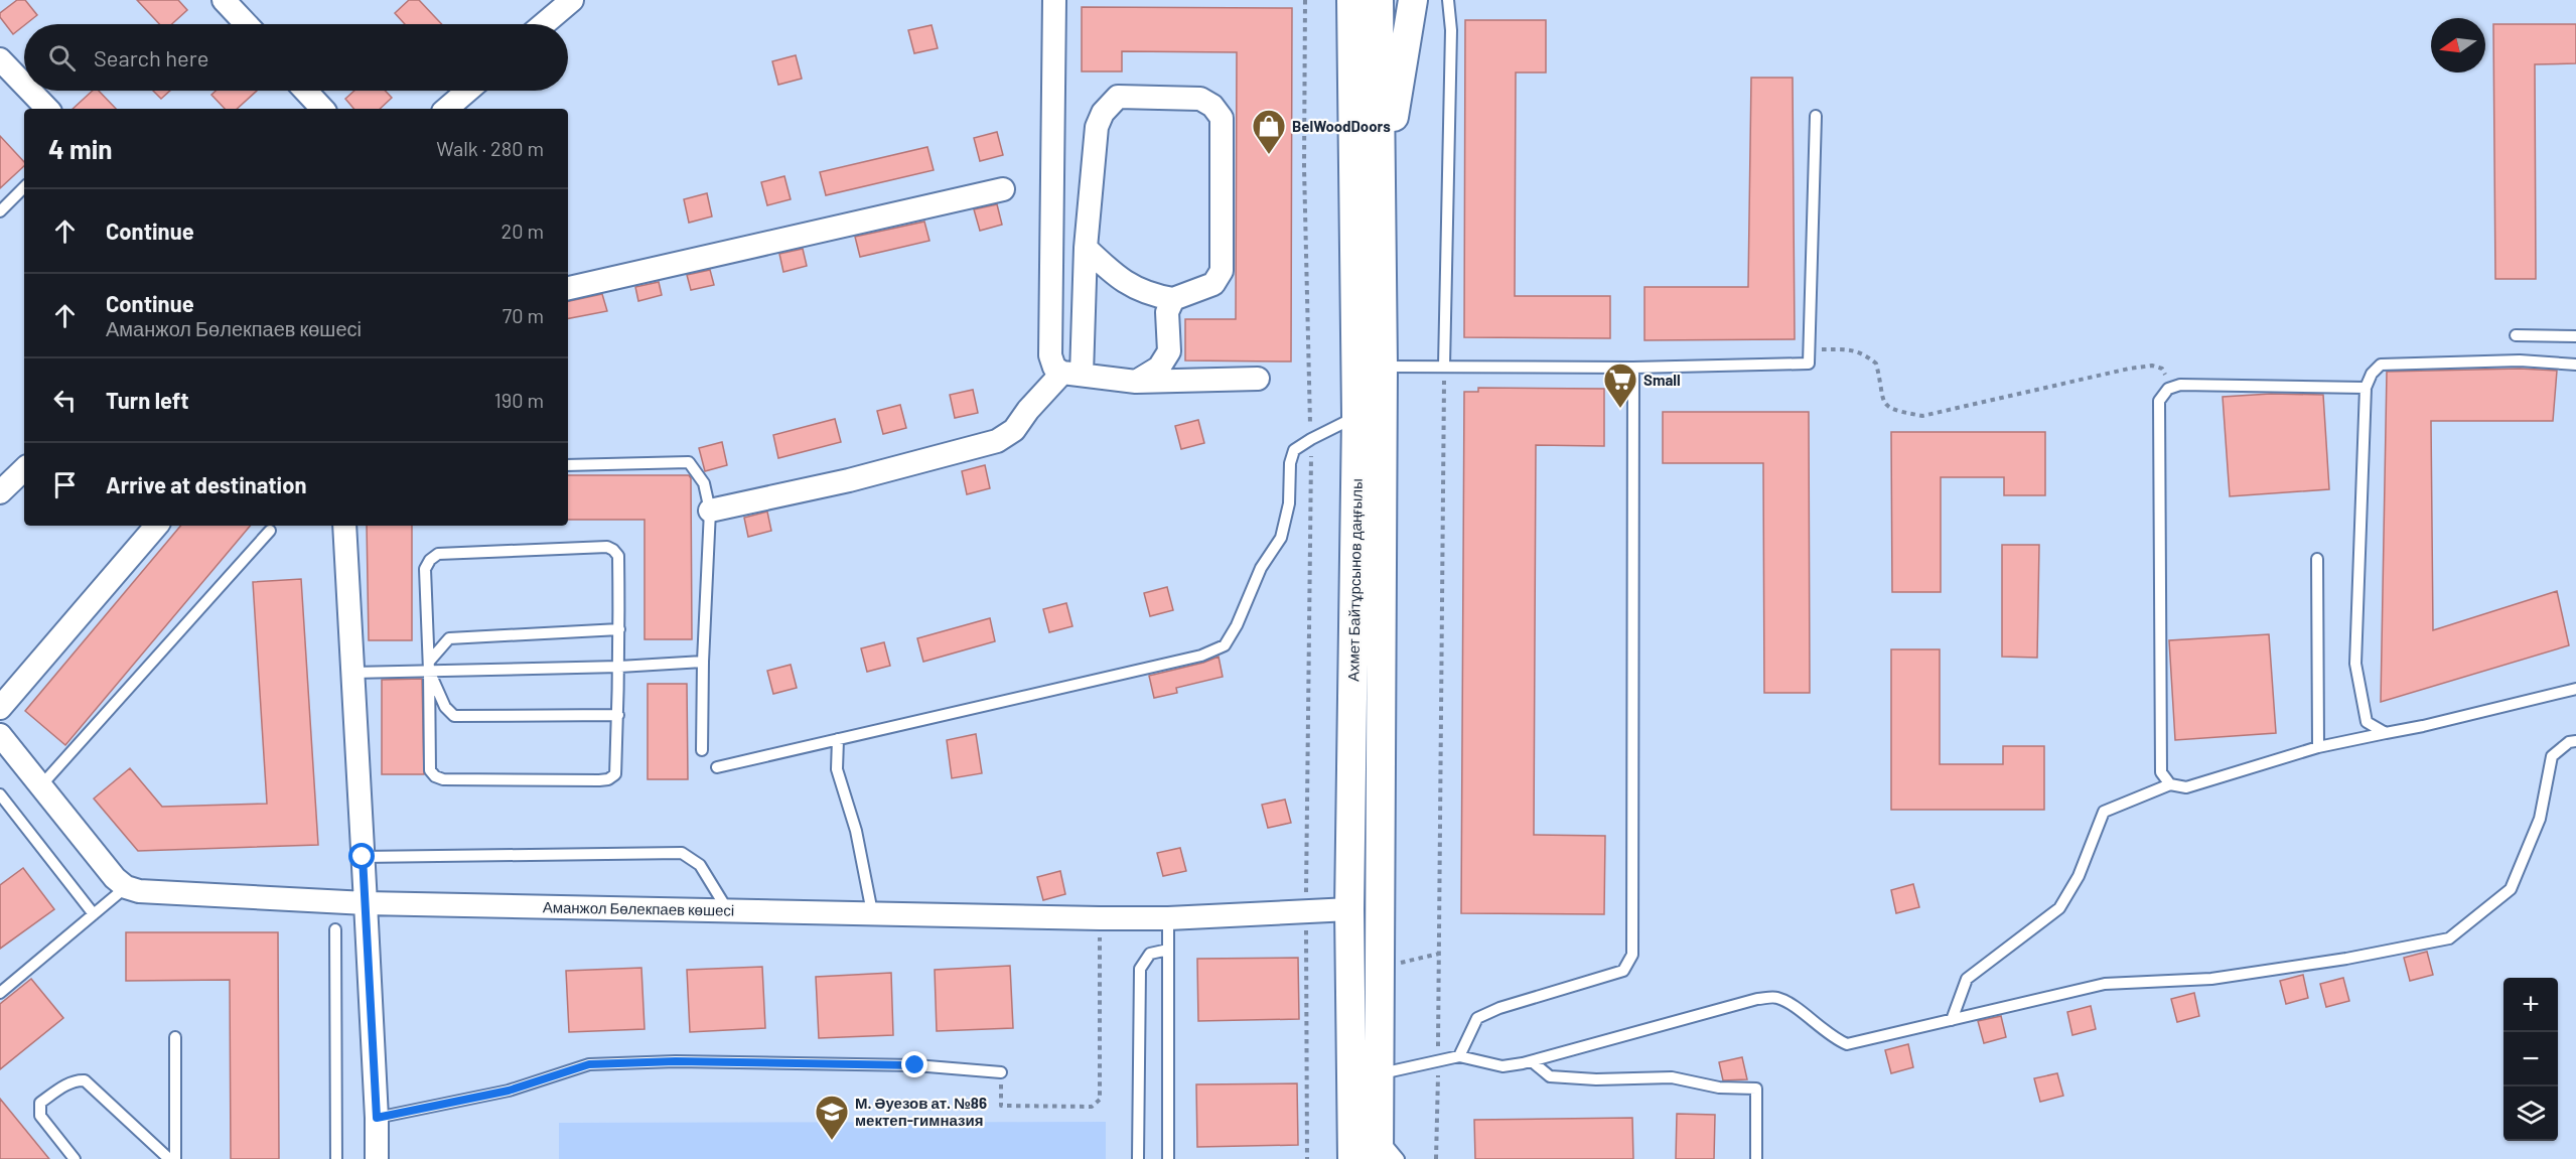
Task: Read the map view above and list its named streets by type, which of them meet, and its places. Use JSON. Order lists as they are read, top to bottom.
{
  "streets": {
    "street": ["Ахмет Байтұрсынов даңғылы", "Аманжол Бөлекпаев көшесі"]
  },
  "crossings": [
    ["Ахмет Байтұрсынов даңғылы", "Аманжол Бөлекпаев көшесі"]
  ],
  "places": {
    "shop": ["BelWoodDoors"],
    "supermarket": ["Small"],
    "school or university": ["М. Әуезов ат. №86 мектеп-гимназия"]
  },
  "north": "left",
  "page": {
    "search": "Search here",
    "heading": ["4 min", "Walk · 280 m"],
    "list": [
      ["Continue", "20 m"],
      ["Continue", "Аманжол Бөлекпаев көшесі", "70 m"],
      ["Turn left", "190 m"],
      "Arrive at destination"
    ],
    "map_buttons": ["+", "−"]
  }
}
